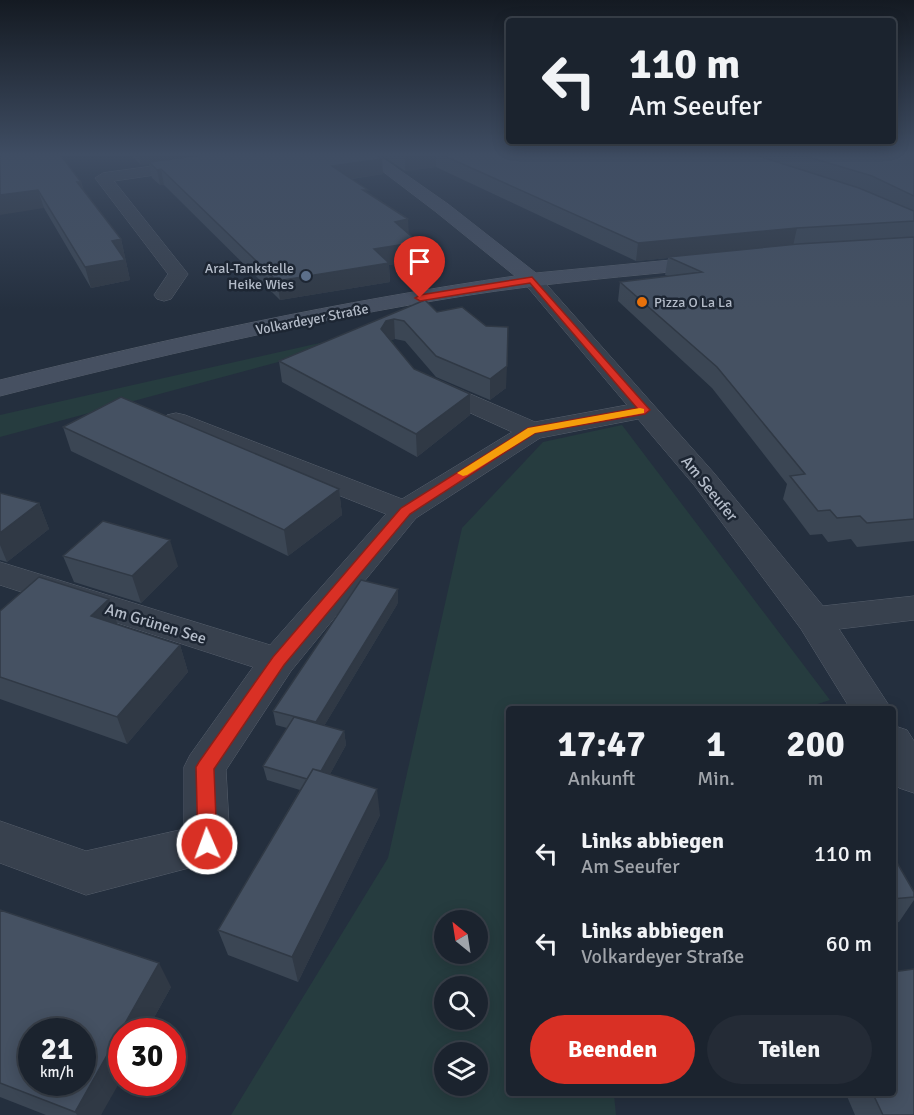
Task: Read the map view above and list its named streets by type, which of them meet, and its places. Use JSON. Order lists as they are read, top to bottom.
{
  "streets": {
    "main road": ["Volkardeyer Straße"],
    "street": ["Am Seeufer", "Am Grünen See"]
  },
  "crossings": [
    ["Volkardeyer Straße", "Am Seeufer"]
  ],
  "places": ["Aral-Tankstelle Heike Wies", "Pizza O La La"],
  "north": "top left",
  "page": {
    "turn": ["110 m", "Am Seeufer"],
    "eta": [
      "17:47",
      "Ankunft",
      "1",
      "Min.",
      "200",
      "m"
    ],
    "list": [
      {
        "name": "Links abbiegen",
        "note": "Am Seeufer",
        "value": "110 m"
      },
      {
        "name": "Links abbiegen",
        "note": "Volkardeyer Straße",
        "value": "60 m"
      }
    ],
    "buttons": ["Beenden", "Teilen"],
    "speed": "21 km/h",
    "limit": "30"
  }
}
